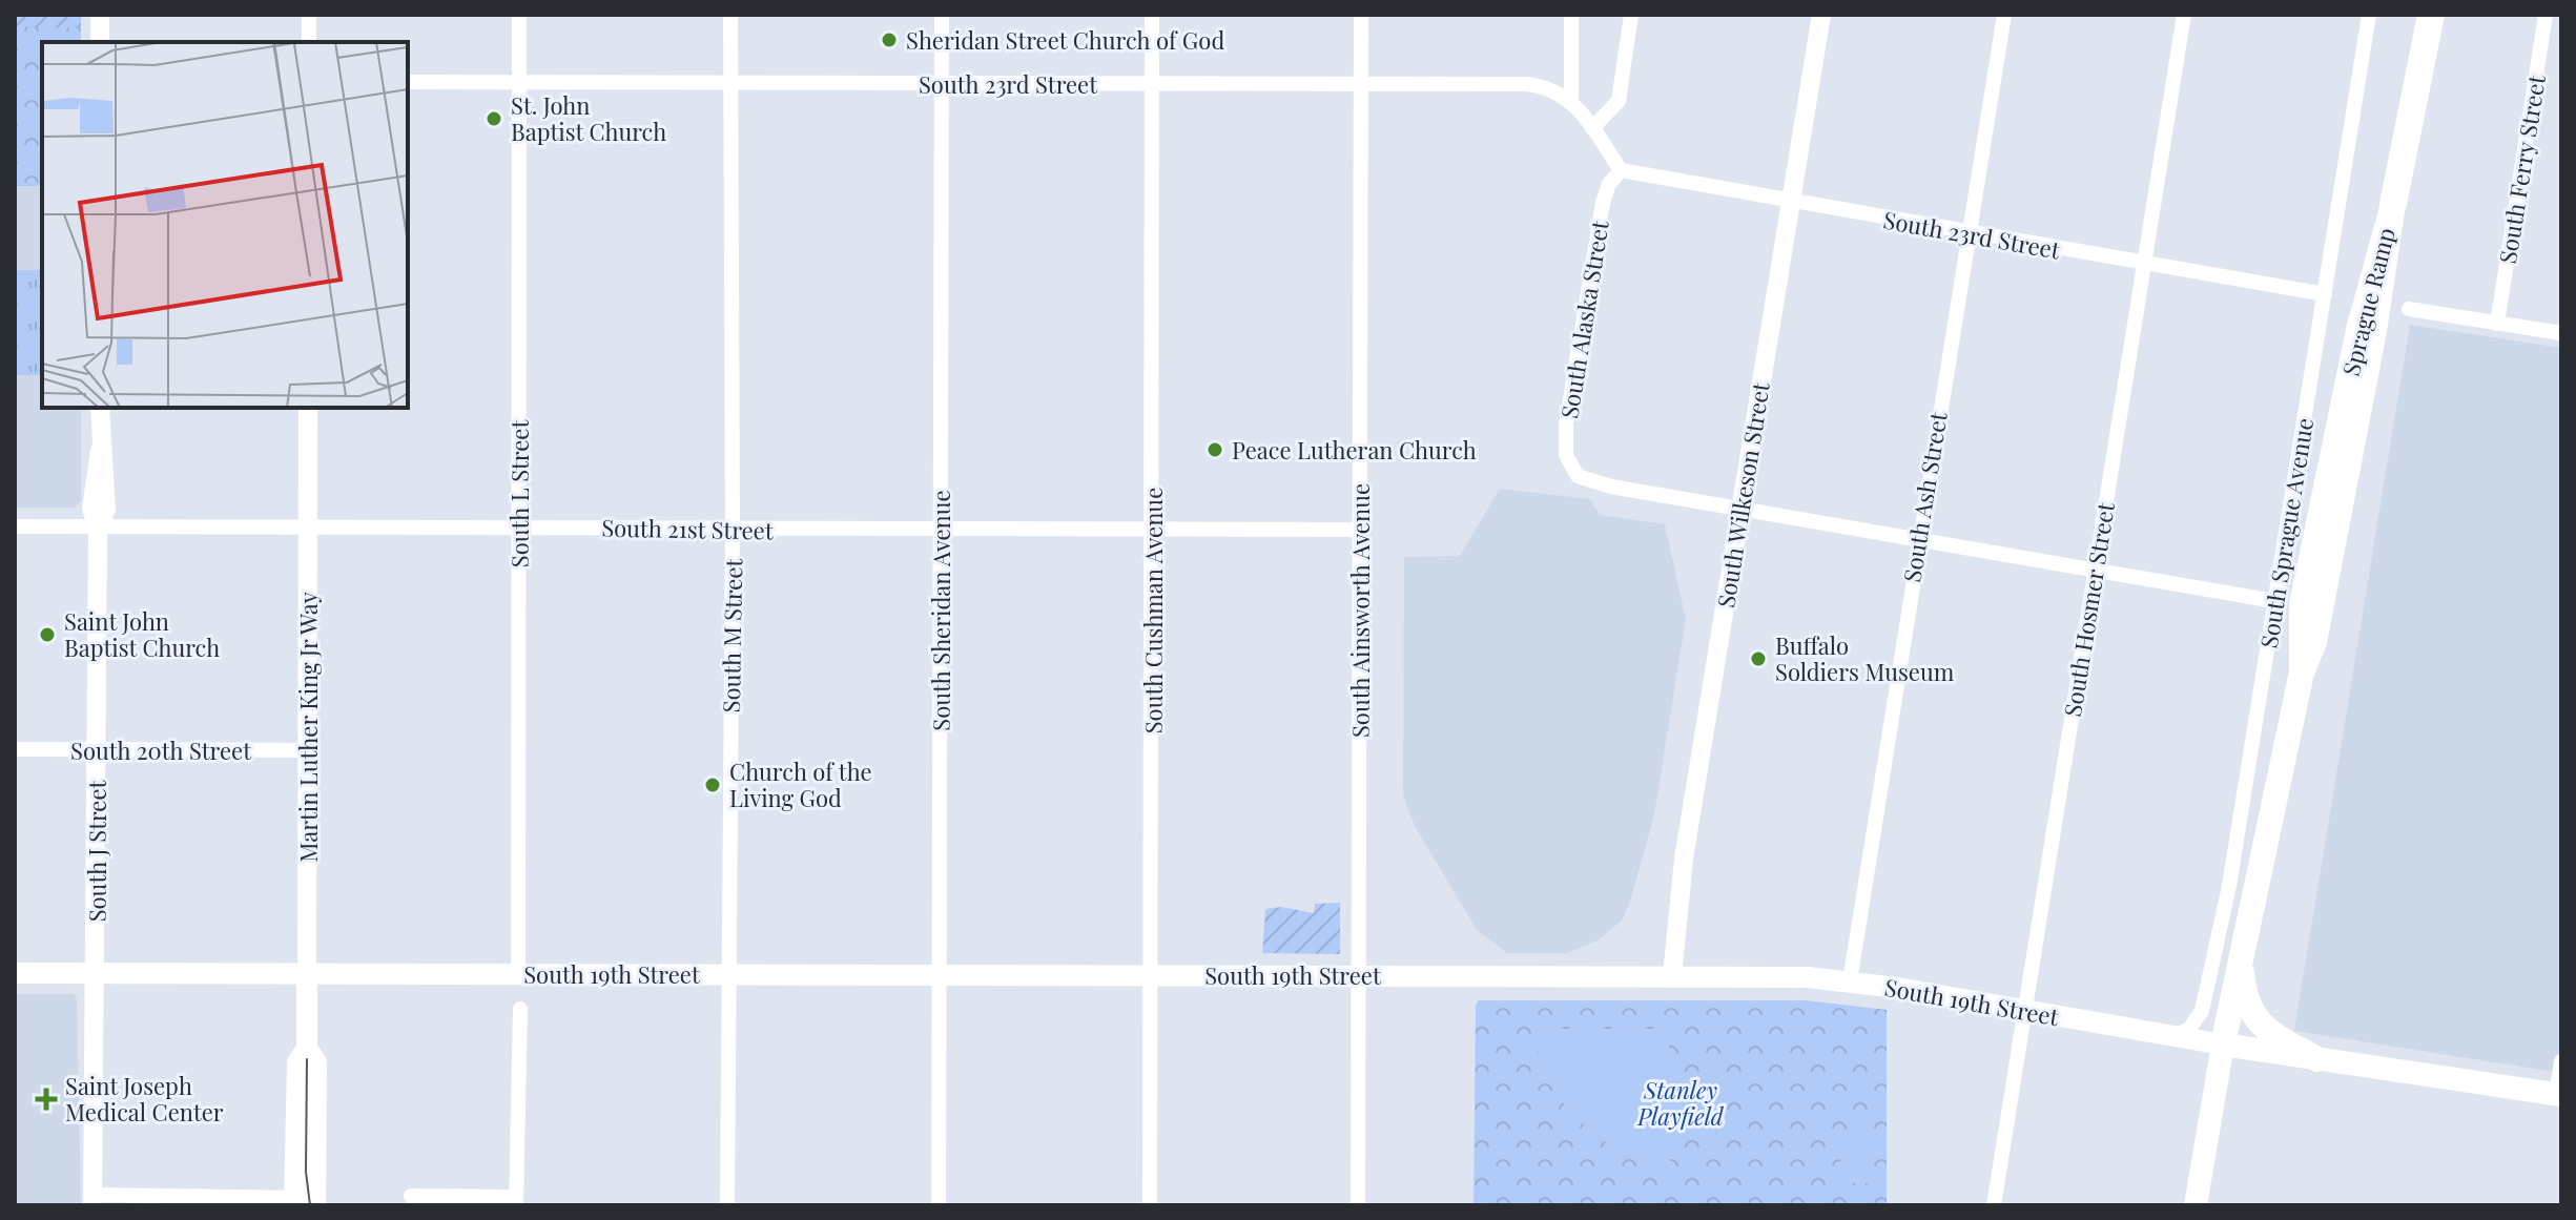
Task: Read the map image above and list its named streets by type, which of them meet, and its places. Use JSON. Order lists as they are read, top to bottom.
{
  "streets": {
    "highway": ["Sprague Ramp"],
    "main road": ["Martin Luther King Jr Way", "South 19th Street"],
    "street": [
      "South 23rd Street",
      "South Ferry Street",
      "South Alaska Street",
      "South L Street",
      "South Wilkeson Street",
      "South Ash Street",
      "South 21st Street",
      "South Sprague Avenue",
      "South Hosmer Street",
      "South Sheridan Avenue",
      "South Cushman Avenue",
      "South Ainsworth Avenue",
      "South M Street",
      "South 20th Street",
      "South J Street"
    ]
  },
  "crossings": [
    ["South 23rd Street", "South Alaska Street"],
    ["South 23rd Street", "South L Street"],
    ["South 23rd Street", "South Wilkeson Street"],
    ["South 23rd Street", "South Ash Street"],
    ["South 23rd Street", "South Sprague Avenue"],
    ["South 23rd Street", "South Hosmer Street"],
    ["South 23rd Street", "South Sheridan Avenue"],
    ["South 23rd Street", "South Cushman Avenue"],
    ["South 23rd Street", "South Ainsworth Avenue"],
    ["South 23rd Street", "South M Street"],
    ["Sprague Ramp", "South 19th Street"],
    ["South Alaska Street", "South Wilkeson Street"],
    ["South L Street", "South 21st Street"],
    ["South L Street", "South 19th Street"],
    ["South Wilkeson Street", "South 19th Street"],
    ["South Ash Street", "South 19th Street"],
    ["South 21st Street", "South Sheridan Avenue"],
    ["South 21st Street", "South Cushman Avenue"],
    ["South 21st Street", "South Ainsworth Avenue"],
    ["South 21st Street", "South M Street"],
    ["South 21st Street", "Martin Luther King Jr Way"],
    ["South 21st Street", "South J Street"],
    ["South Sprague Avenue", "South 19th Street"],
    ["South Hosmer Street", "South 19th Street"],
    ["South Sheridan Avenue", "South 19th Street"],
    ["South Cushman Avenue", "South 19th Street"],
    ["South Ainsworth Avenue", "South 19th Street"],
    ["South M Street", "South 19th Street"],
    ["Martin Luther King Jr Way", "South 20th Street"],
    ["Martin Luther King Jr Way", "South 19th Street"],
    ["South 20th Street", "South J Street"],
    ["South J Street", "South 19th Street"]
  ],
  "parks": ["Stanley Playfield"],
  "places": {
    "other": [
      "Sheridan Street Church of God",
      "St. John Baptist Church",
      "Peace Lutheran Church",
      "Saint John Baptist Church",
      "Buffalo Soldiers Museum",
      "Church of the Living God"
    ],
    "health": ["Saint Joseph Medical Center"]
  }
}
